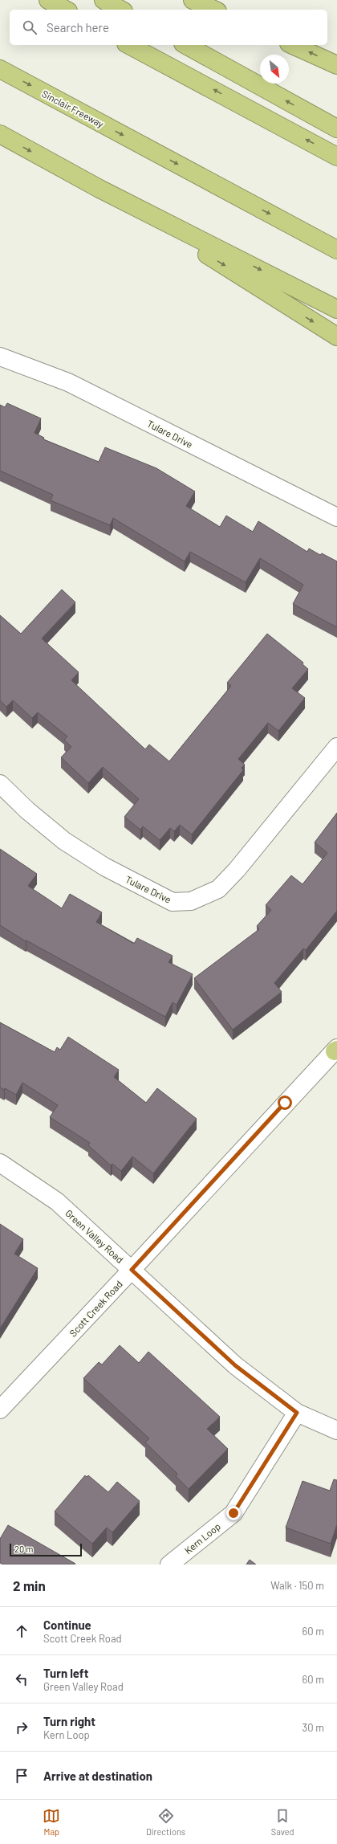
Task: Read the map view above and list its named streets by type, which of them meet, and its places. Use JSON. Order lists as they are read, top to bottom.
{
  "streets": {
    "highway": ["Sinclair Freeway"],
    "street": [
      "Tulare Drive",
      "Green Valley Road",
      "Scott Creek Road",
      "Kern Loop"
    ]
  },
  "crossings": [
    ["Green Valley Road", "Scott Creek Road"],
    ["Green Valley Road", "Kern Loop"]
  ],
  "scale_bar": "20 m",
  "north": "bottom right",
  "page": {
    "search": "Search here",
    "scale": "20 m",
    "heading": ["2 min", "Walk · 150 m"],
    "list": [
      ["Continue", "Scott Creek Road", "60 m"],
      ["Turn left", "Green Valley Road", "60 m"],
      ["Turn right", "Kern Loop", "30 m"],
      "Arrive at destination"
    ],
    "nav": ["Map", "Directions", "Saved"]
  }
}
